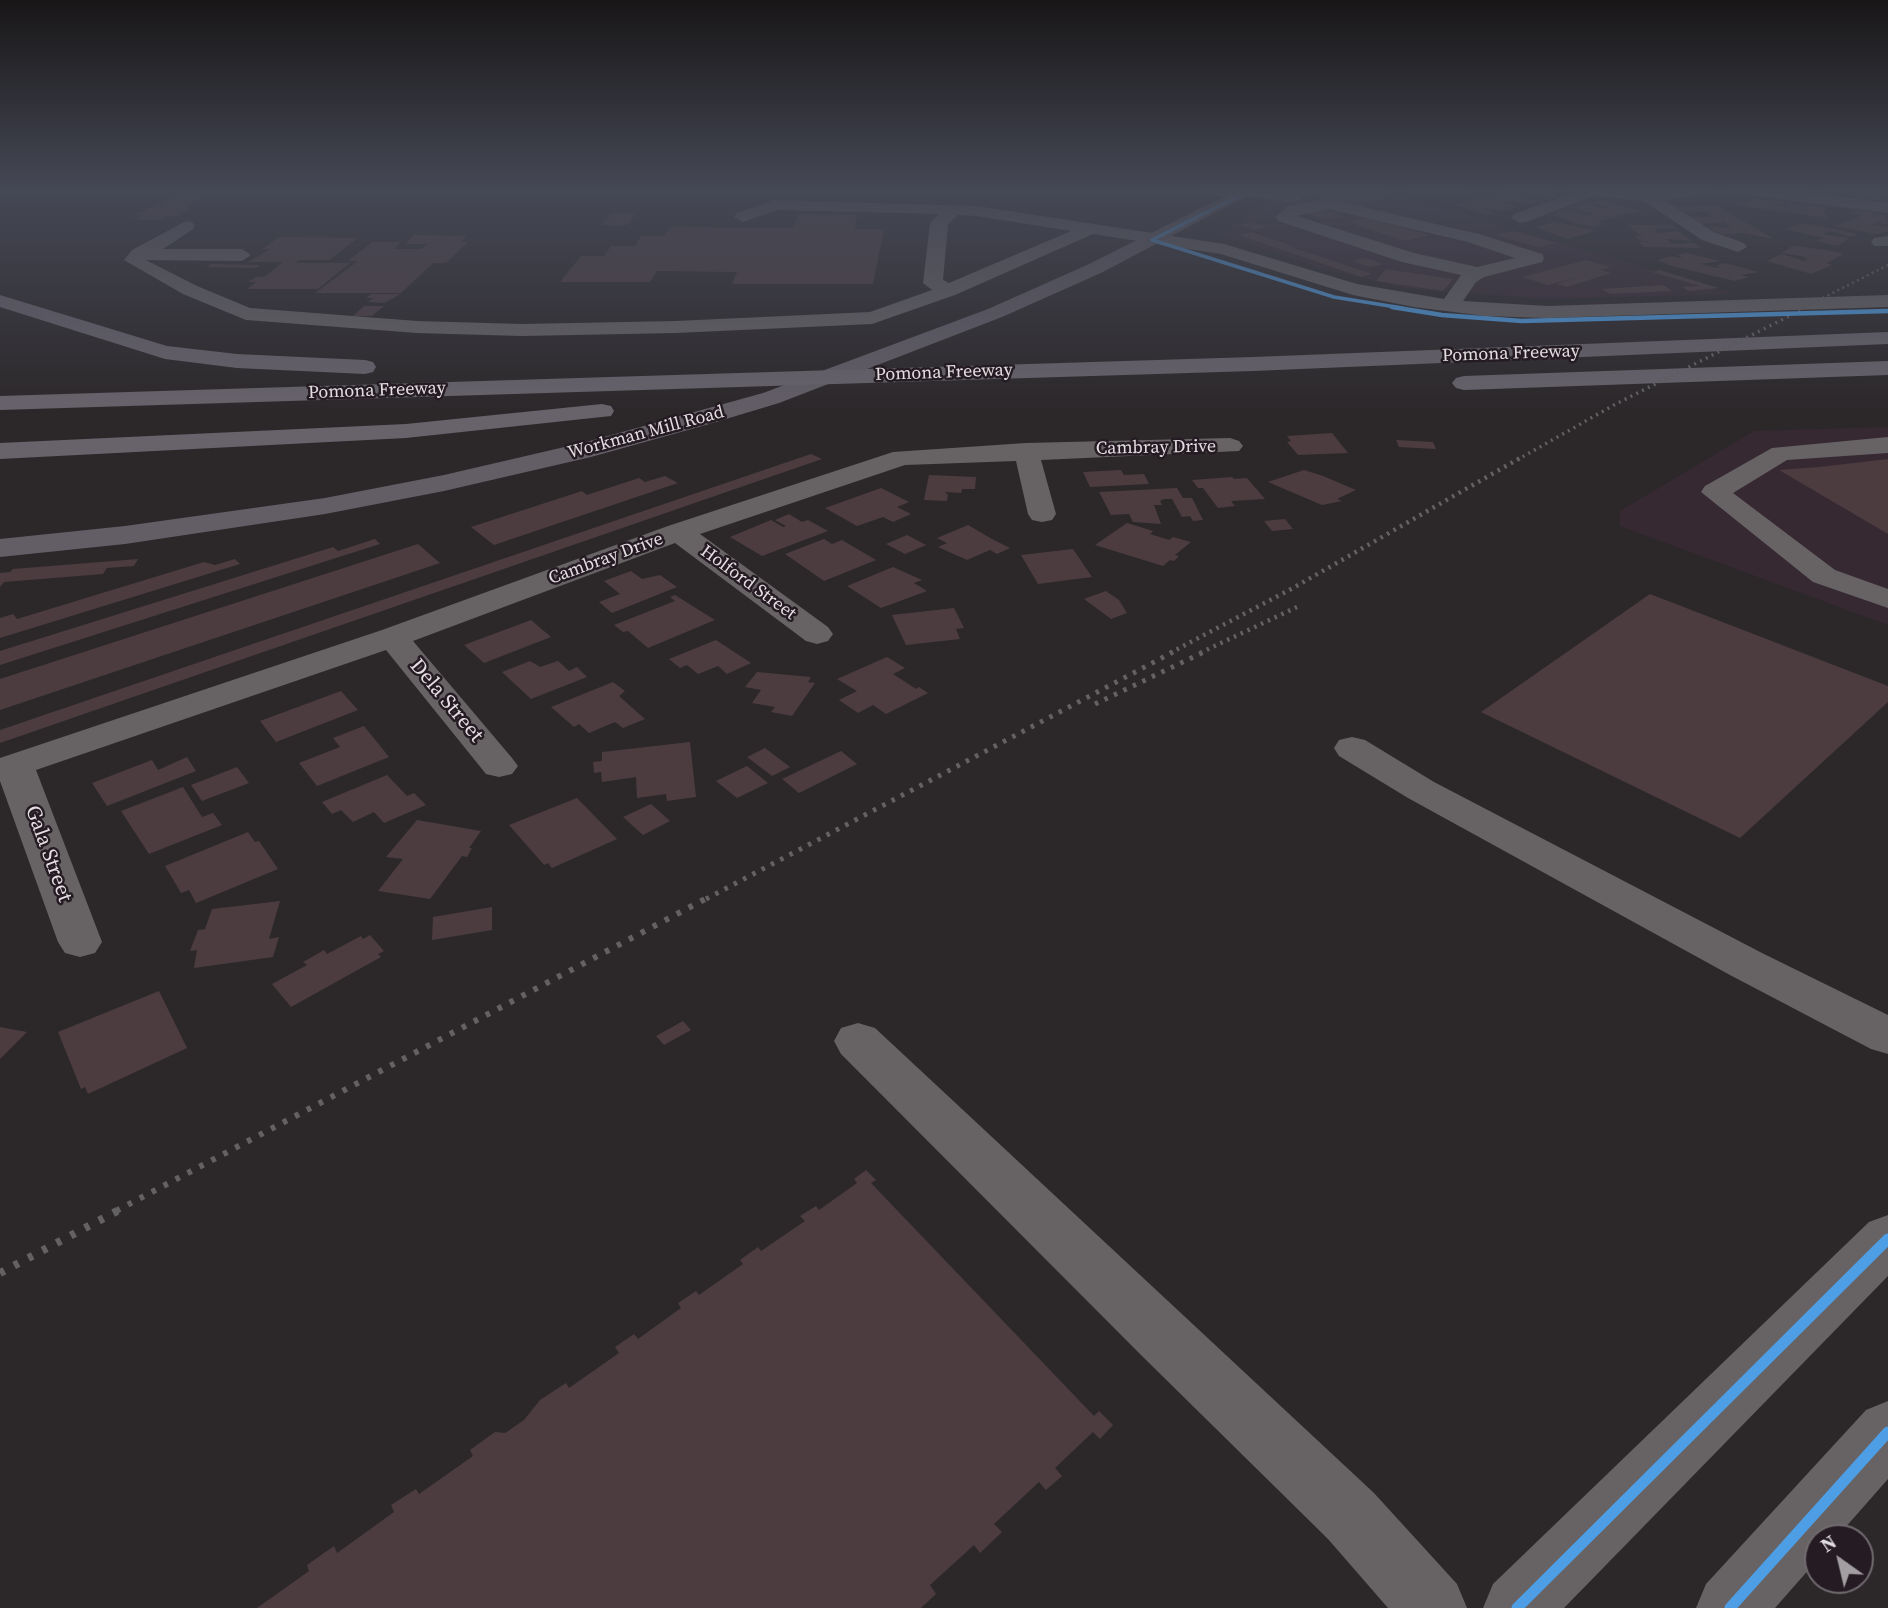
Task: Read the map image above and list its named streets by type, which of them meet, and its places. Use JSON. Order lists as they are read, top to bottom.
{
  "streets": {
    "highway": ["Pomona Freeway"],
    "main road": ["Workman Mill Road"],
    "street": [
      "Cambray Drive",
      "Holford Street",
      "Dela Street",
      "Gala Street"
    ]
  },
  "crossings": [
    ["Cambray Drive", "Holford Street"],
    ["Cambray Drive", "Dela Street"],
    ["Cambray Drive", "Gala Street"]
  ],
  "north": "top left"
}
